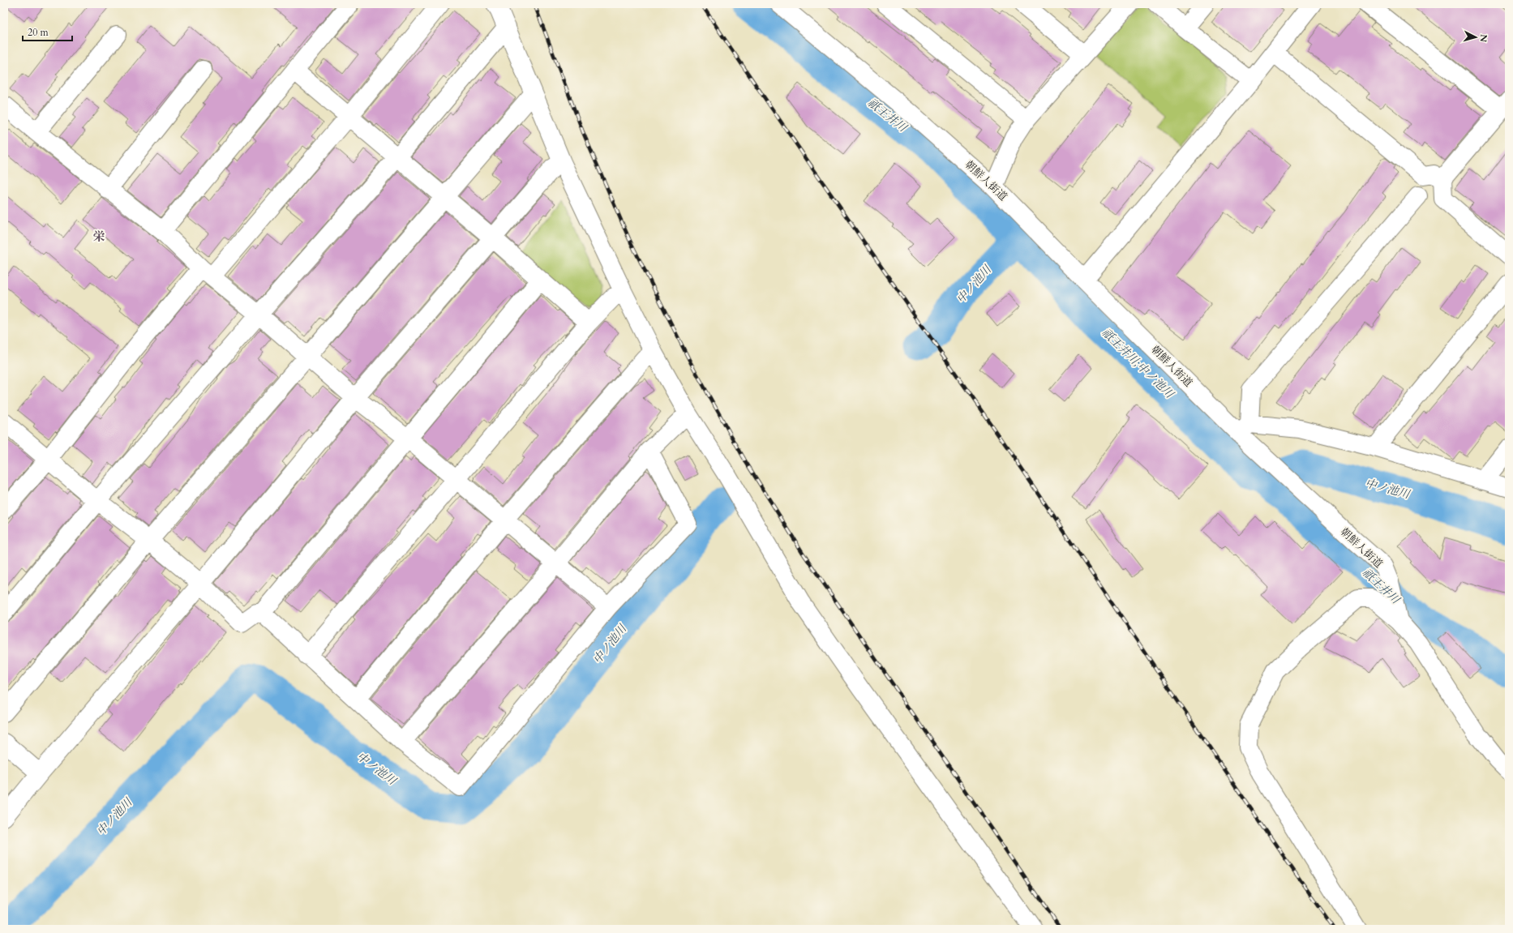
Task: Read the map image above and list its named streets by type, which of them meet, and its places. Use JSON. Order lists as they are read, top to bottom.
{
  "streets": {
    "street": ["朝鮮人街道"]
  },
  "districts": ["栄"],
  "water": ["祇王井川", "中ノ池川", "祇王井川;中ノ池川"],
  "scale_bar": "20 m",
  "north": "right"
}
